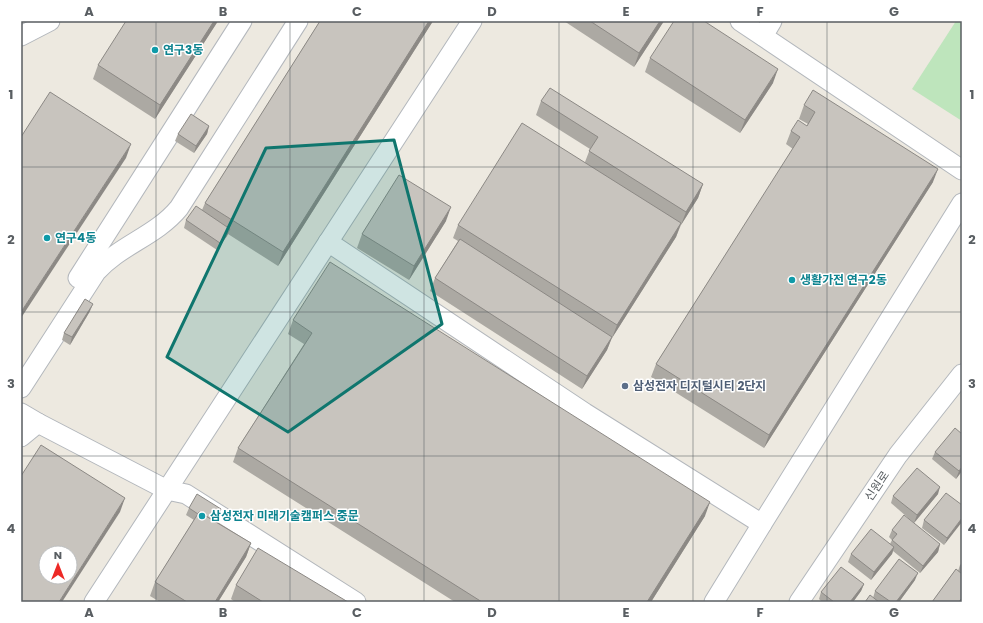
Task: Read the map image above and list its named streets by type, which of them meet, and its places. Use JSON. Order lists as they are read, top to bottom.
{
  "streets": {
    "street": ["신원로"]
  },
  "places": [
    "연구3동",
    "연구4동",
    "생활가전 연구2동",
    "삼성전자 디지털시티 2단지",
    "삼성전자 미래기술캠퍼스 중문"
  ],
  "north": "top",
  "grid": {
    "columns": [
      "A",
      "B",
      "C",
      "D",
      "E",
      "F",
      "G"
    ],
    "rows": [
      "1",
      "2",
      "3",
      "4"
    ]
  }
}
